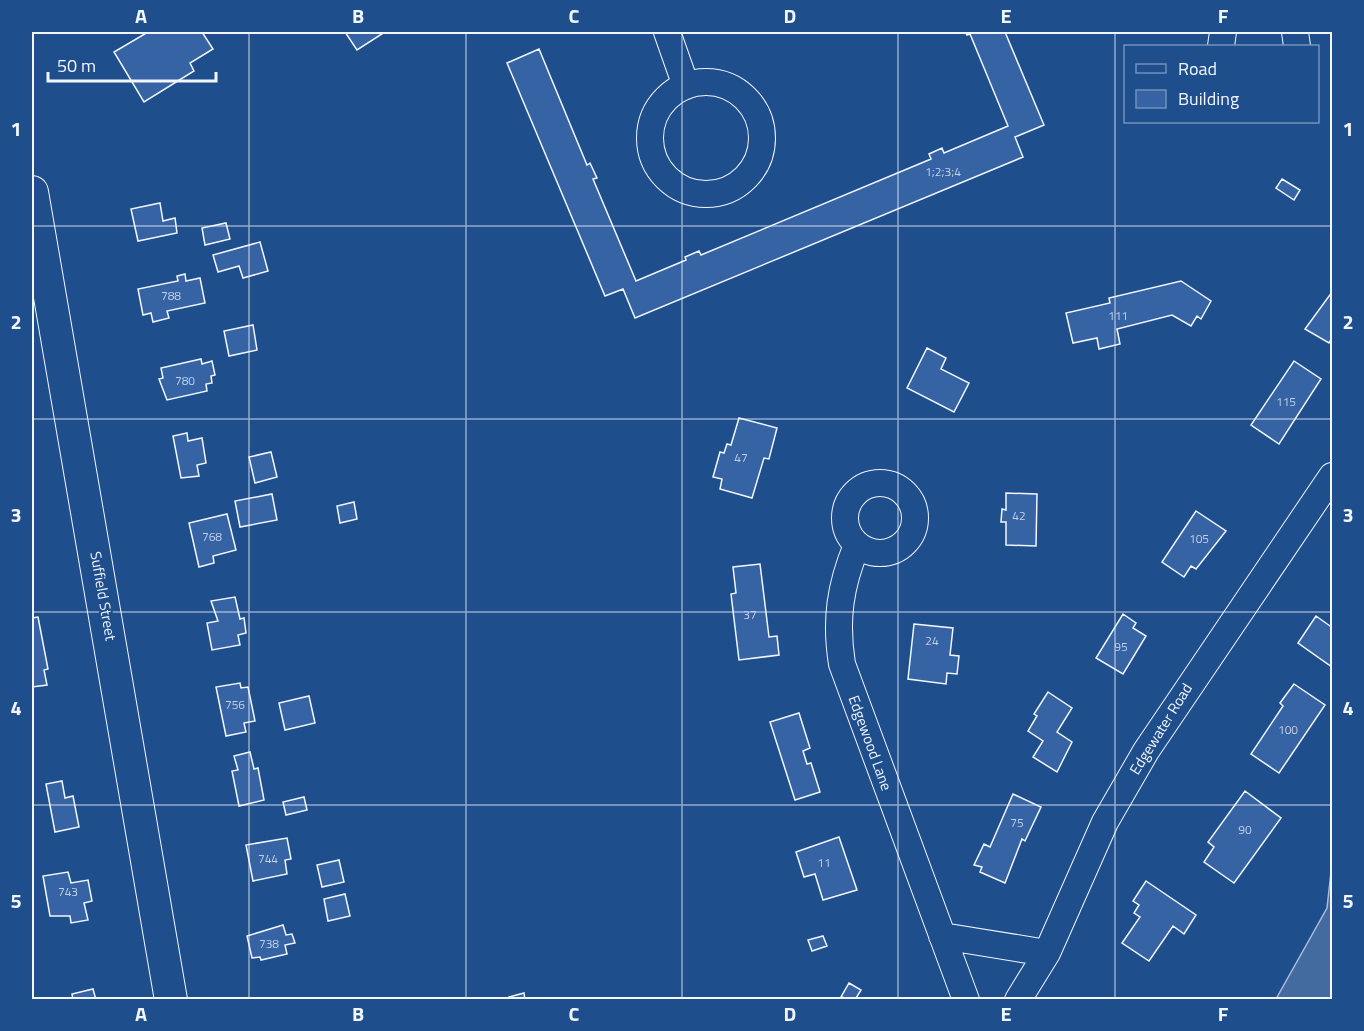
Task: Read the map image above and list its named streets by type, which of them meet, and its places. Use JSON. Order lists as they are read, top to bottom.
{
  "streets": {
    "main road": ["Suffield Street"],
    "street": ["Edgewater Road", "Edgewood Lane"]
  },
  "house_numbers": [
    "1;2;3;4",
    "788",
    "111",
    "780",
    "115",
    "47",
    "42",
    "768",
    "105",
    "37",
    "24",
    "95",
    "756",
    "100",
    "75",
    "90",
    "744",
    "11",
    "743",
    "738"
  ],
  "legend": ["Road", "Building"],
  "scale_bar": "50 m",
  "grid": {
    "columns": [
      "A",
      "B",
      "C",
      "D",
      "E",
      "F"
    ],
    "rows": [
      "1",
      "2",
      "3",
      "4",
      "5"
    ]
  }
}
